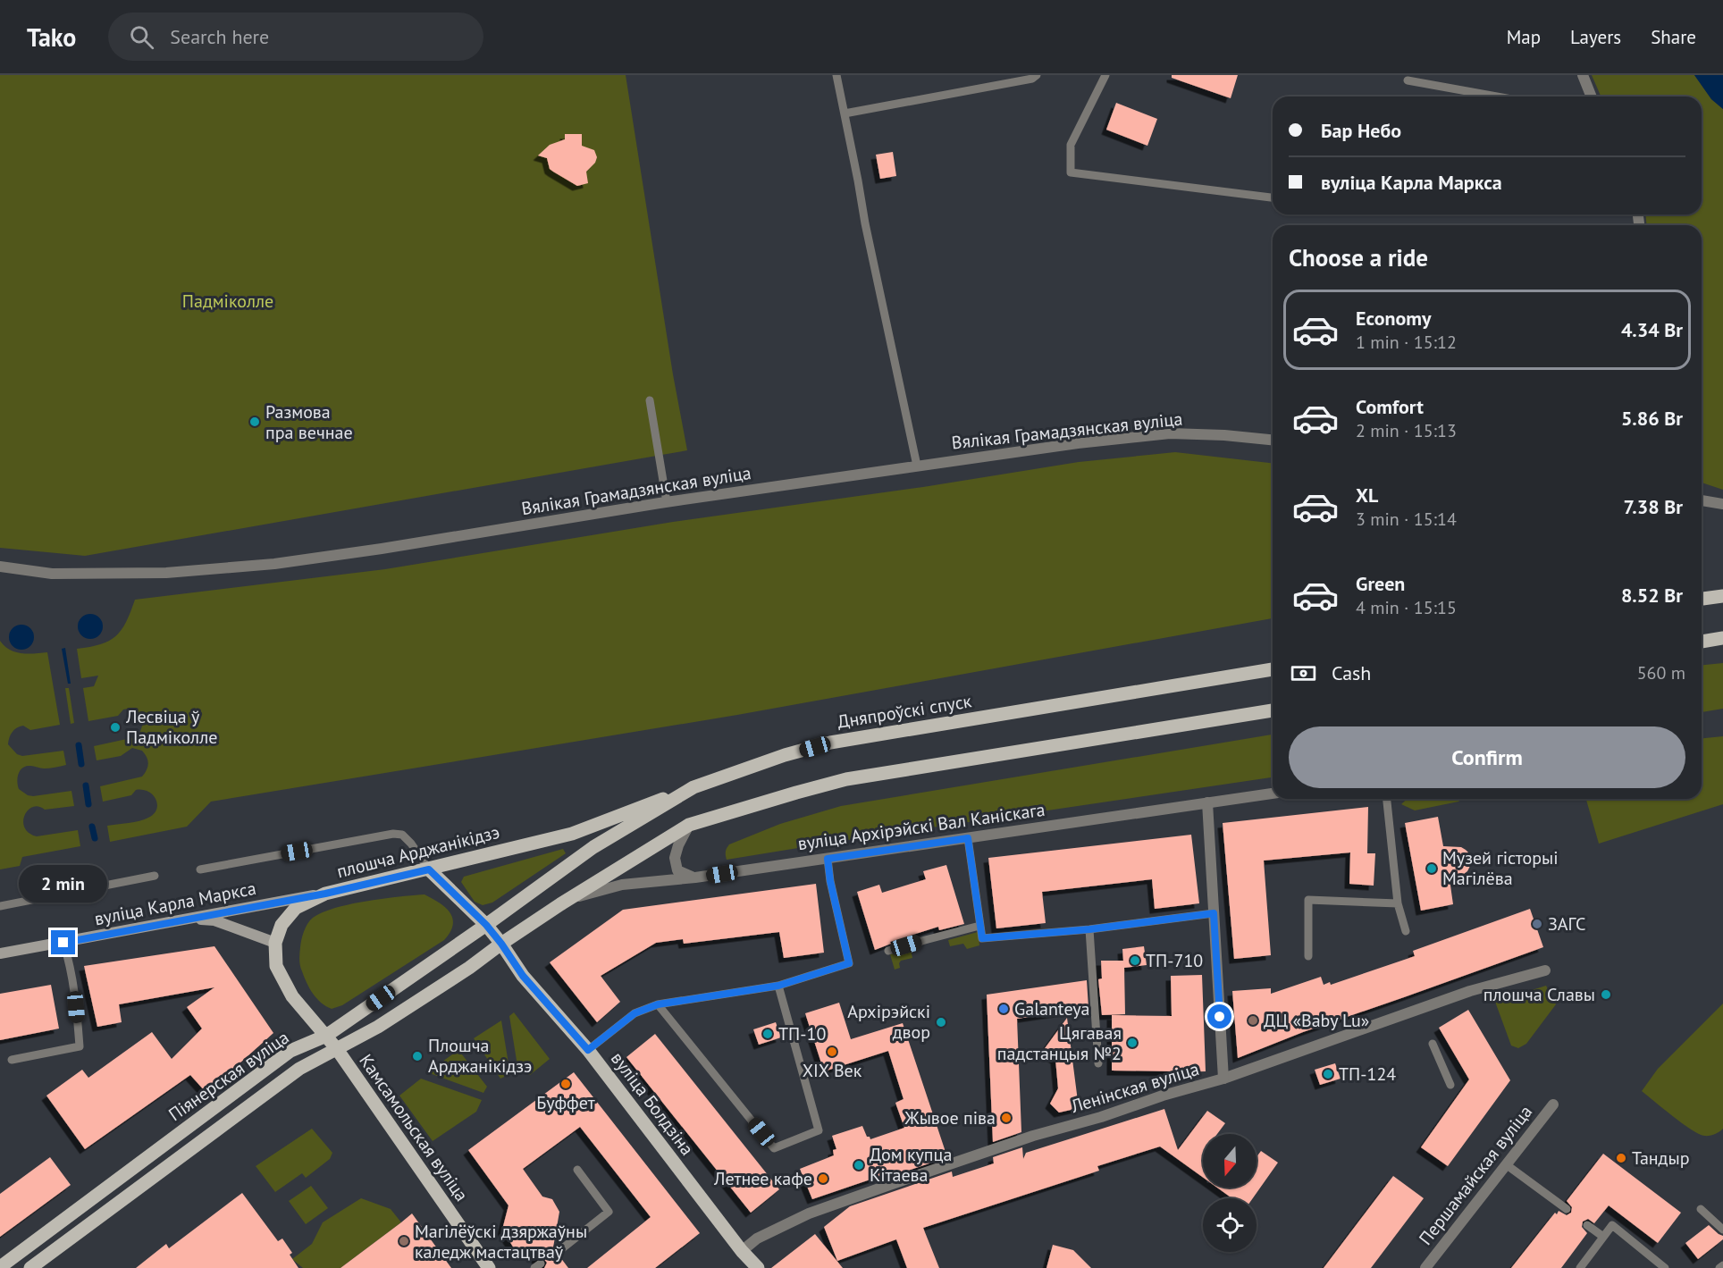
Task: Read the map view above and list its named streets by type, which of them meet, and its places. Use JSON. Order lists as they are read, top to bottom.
{
  "streets": {
    "main road": [
      "Дняпроўскі спуск",
      "плошча Арджанікідзэ",
      "вуліца Карла Маркса",
      "Піянерская вуліца",
      "вуліца Болдзіна",
      "Камсамольская вуліца"
    ],
    "street": [
      "Вялікая Грамадзянская вуліца",
      "вуліца Архірэйскі Вал Каніскага",
      "Ленінская вуліца",
      "Першамайская вуліца"
    ]
  },
  "crossings": [
    ["Дняпроўскі спуск", "плошча Арджанікідзэ"],
    ["Дняпроўскі спуск", "Піянерская вуліца"],
    ["Дняпроўскі спуск", "вуліца Болдзіна"],
    ["плошча Арджанікідзэ", "вуліца Карла Маркса"],
    ["плошча Арджанікідзэ", "вуліца Болдзіна"],
    ["Піянерская вуліца", "вуліца Болдзіна"],
    ["Піянерская вуліца", "Камсамольская вуліца"],
    ["Ленінская вуліца", "вуліца Болдзіна"]
  ],
  "parks": ["Падміколле"],
  "places": [
    "Размова пра вечнае",
    "Лесвіца ў Падміколле",
    "Музей гісторыі Магілёва",
    "ЗАГС",
    "ТП-710",
    "плошча Славы",
    "Galanteya",
    "ДЦ «Baby Lu»",
    "Архірэйскі двор",
    "ТП-10",
    "Цягавая падстанцыя №2",
    "XIX Век",
    "Плошча Арджанікідзэ",
    "ТП-124",
    "Буффет",
    "Жывое піва",
    "Тандыр",
    "Дом купца Кітаева",
    "Летнее кафе",
    "Магілёўскі дзяржаўны каледж мастацтваў"
  ],
  "north": "bottom",
  "page": {
    "header": "Tako",
    "search": "Search here",
    "nav": ["Map", "Layers", "Share"],
    "banner": ["Бар Небо", "вуліца Карла Маркса"],
    "heading": "Choose a ride",
    "list": [
      {
        "name": "Economy",
        "note": "1 min · 15:12",
        "value": "4.34 Br"
      },
      {
        "name": "Comfort",
        "note": "2 min · 15:13",
        "value": "5.86 Br"
      },
      {
        "name": "XL",
        "note": "3 min · 15:14",
        "value": "7.38 Br"
      },
      {
        "name": "Green",
        "note": "4 min · 15:15",
        "value": "8.52 Br"
      }
    ],
    "pay": ["Cash", "560 m"],
    "buttons": "Confirm",
    "bubble": "2 min"
  }
}
